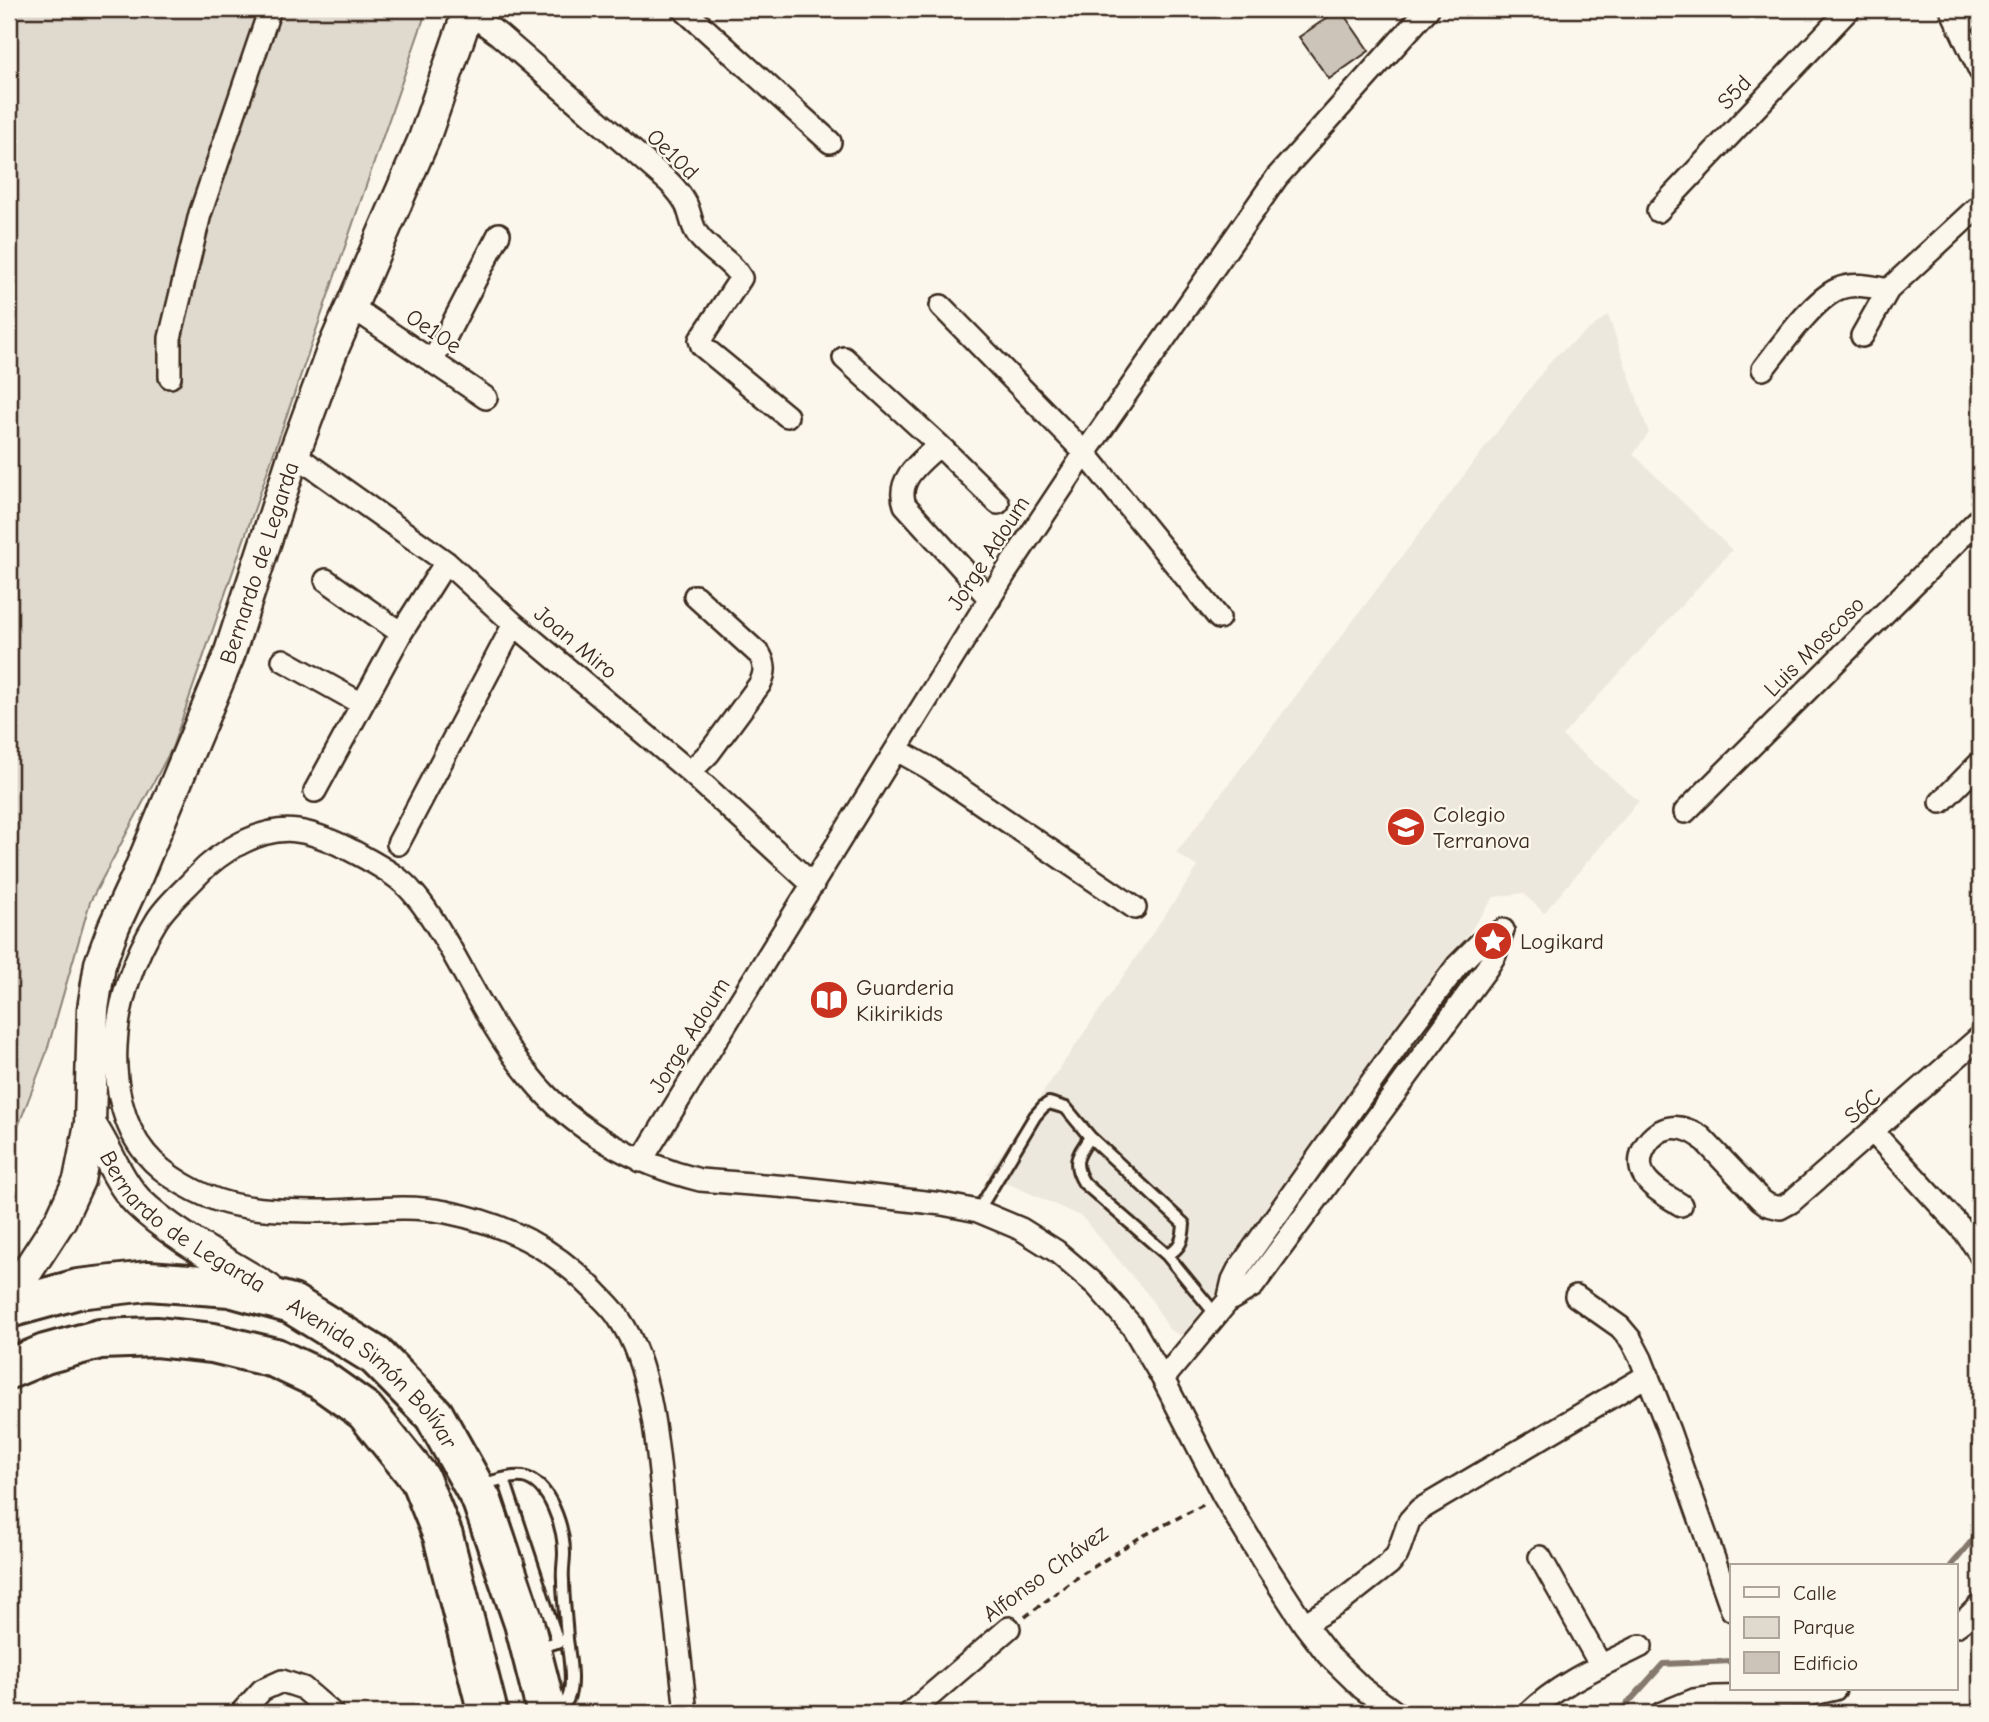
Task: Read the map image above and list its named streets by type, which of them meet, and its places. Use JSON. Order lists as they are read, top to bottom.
{
  "streets": {
    "highway": ["Avenida Simón Bolívar"],
    "street": [
      "S5d",
      "Oe10d",
      "Oe10e",
      "Jorge Adoum",
      "Bernardo de Legarda",
      "Joan Miro",
      "Luis Moscoso",
      "S6C",
      "Alfonso Chávez"
    ]
  },
  "crossings": [
    ["Oe10d", "Bernardo de Legarda"],
    ["Oe10e", "Bernardo de Legarda"],
    ["Jorge Adoum", "Joan Miro"],
    ["Bernardo de Legarda", "Joan Miro"],
    ["Bernardo de Legarda", "Avenida Simón Bolívar"]
  ],
  "places": {
    "school or university": ["Colegio Terranova"],
    "place": ["Logikard"],
    "library": ["Guarderia Kikirikids"]
  },
  "legend": ["Calle", "Parque", "Edificio"]
}
